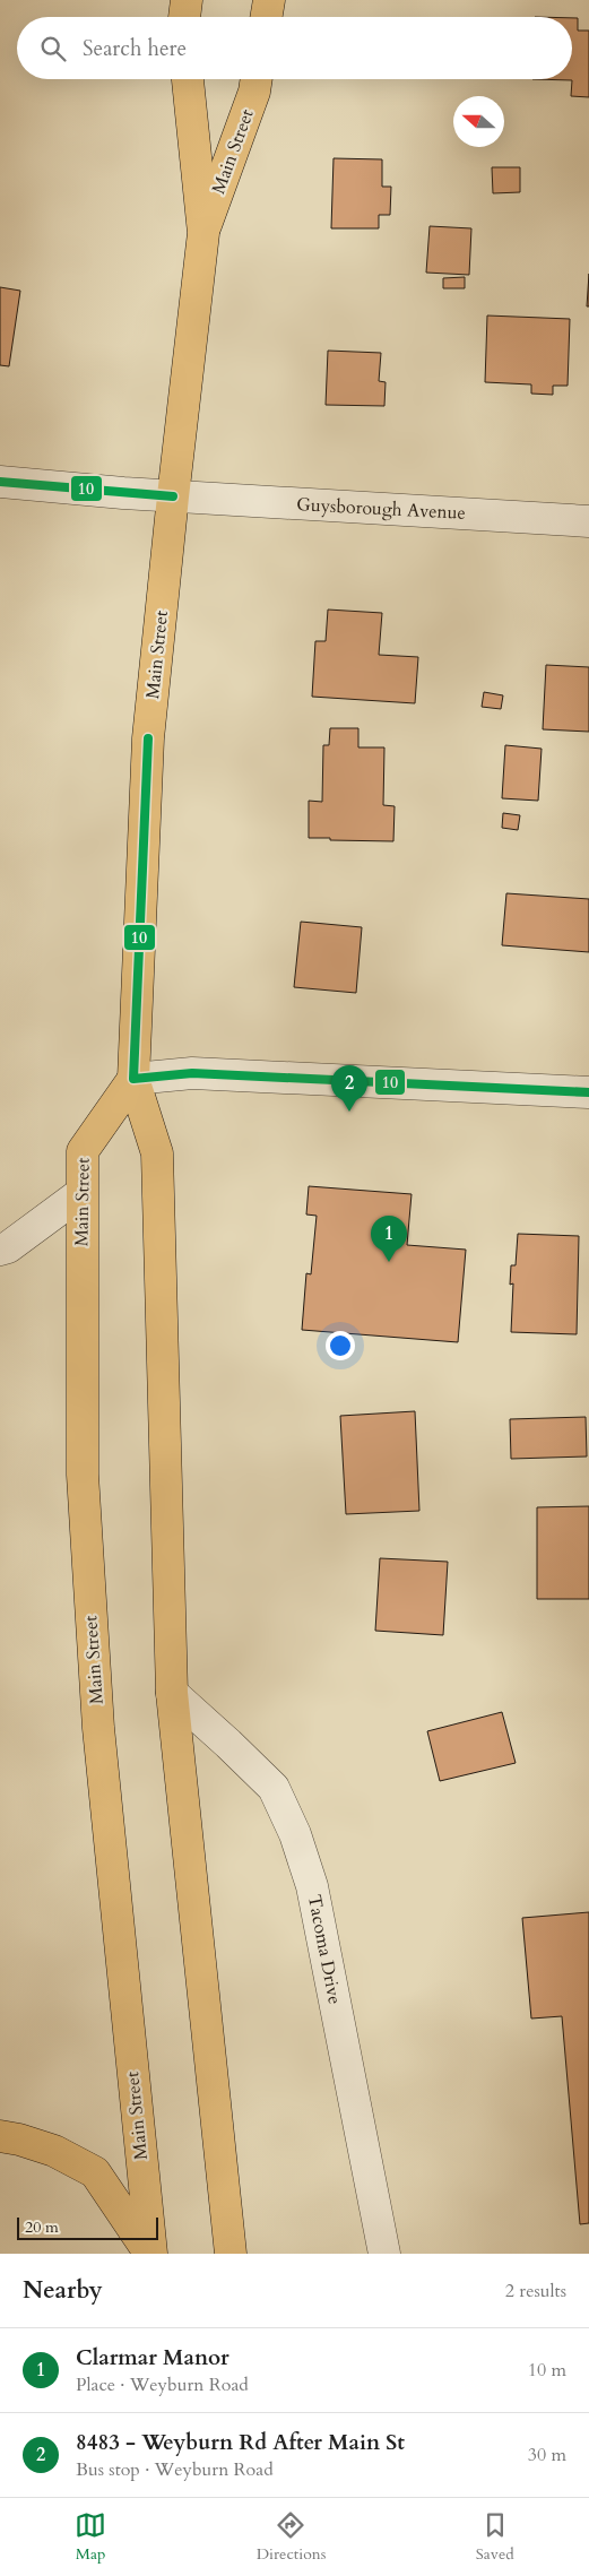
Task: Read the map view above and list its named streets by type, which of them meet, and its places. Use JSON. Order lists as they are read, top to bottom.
{
  "streets": {
    "main road": ["Main Street"],
    "street": ["Guysborough Avenue", "Tacoma Drive"]
  },
  "crossings": [
    ["Main Street", "Guysborough Avenue"],
    ["Main Street", "Tacoma Drive"]
  ],
  "lines": ["transit line 10"],
  "scale_bar": "20 m",
  "north": "left",
  "page": {
    "search": "Search here",
    "pins": ["2", "1"],
    "scale": "20 m",
    "heading": ["Nearby", "2 results"],
    "list": [
      {
        "mark": "1",
        "name": "Clarmar Manor",
        "note": "Place · Weyburn Road",
        "value": "10 m"
      },
      {
        "mark": "2",
        "name": "8483 - Weyburn Rd After Main St",
        "note": "Bus stop · Weyburn Road",
        "value": "30 m"
      }
    ],
    "nav": ["Map", "Directions", "Saved"]
  }
}
